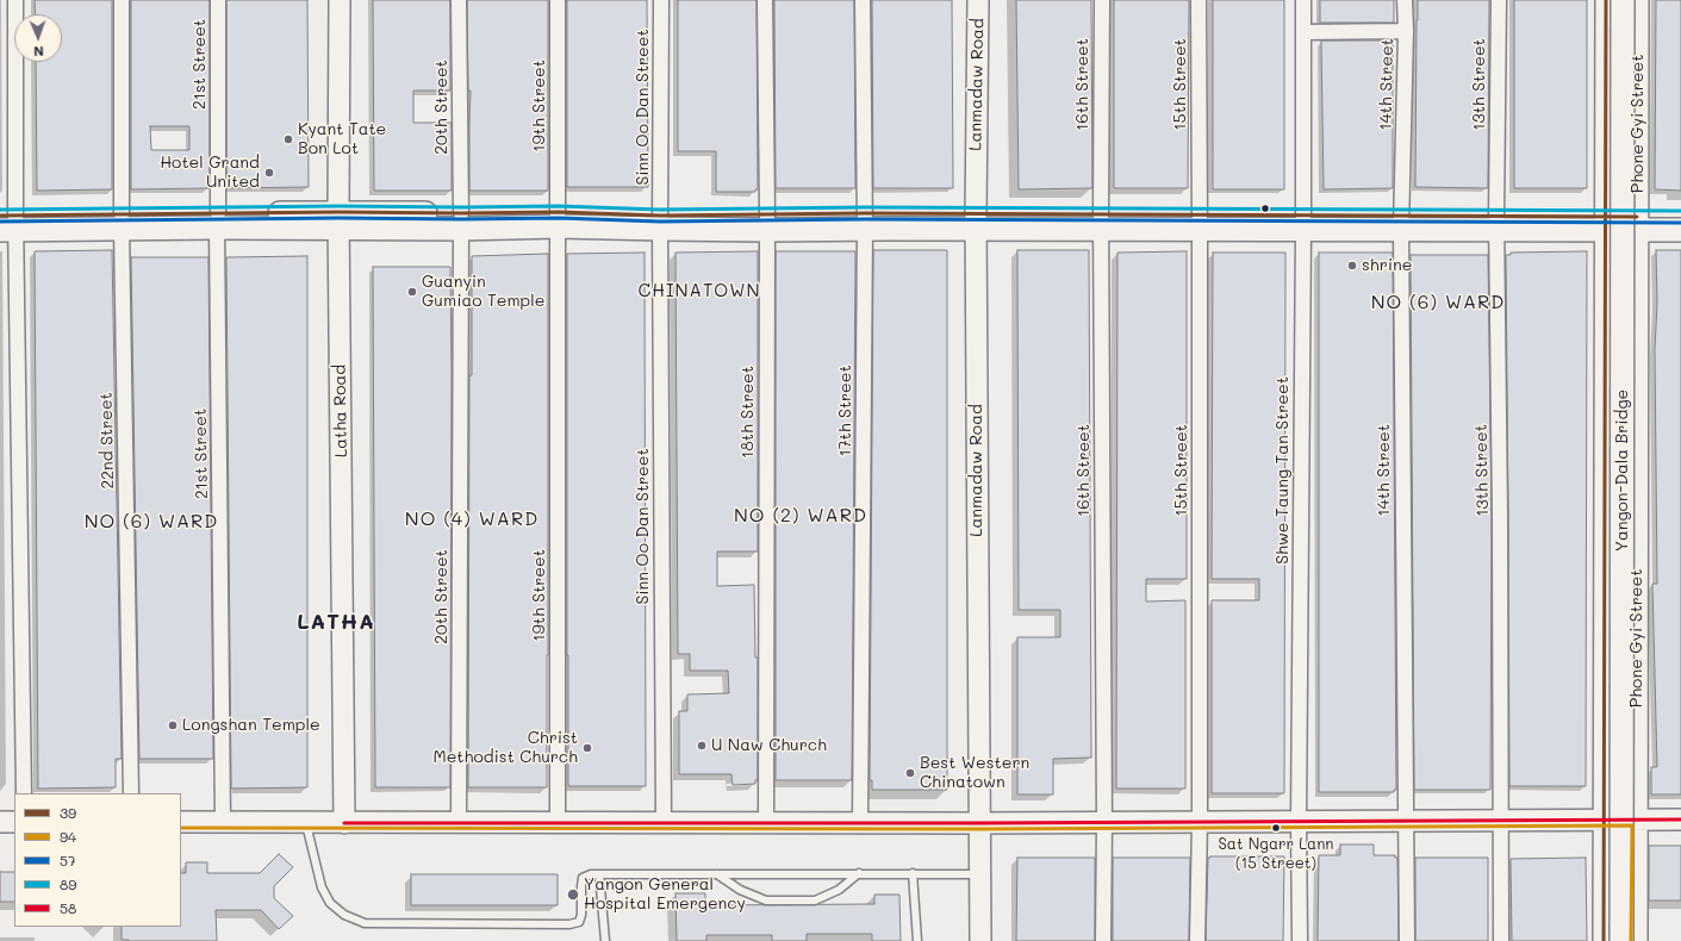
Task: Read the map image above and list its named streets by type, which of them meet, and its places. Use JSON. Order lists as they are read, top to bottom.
{
  "streets": {
    "main road": [
      "Lanmadaw Road",
      "Phone Gyi Street",
      "Latha Road",
      "Yangon-Dala Bridge"
    ],
    "street": [
      "21st Street",
      "16th Street",
      "15th Street",
      "14th Street",
      "13th Street",
      "19th Street",
      "20th Street",
      "Sinn Oo Dan Street",
      "17th Street",
      "18th Street",
      "22nd Street",
      "Shwe Taung Tan Street"
    ]
  },
  "districts": [
    "CHINATOWN",
    "NO (6) WARD",
    "NO (2) WARD",
    "NO (4) WARD",
    "NO (6) WARD",
    "LATHA"
  ],
  "places": [
    "Kyant Tate Bon Lot",
    "Hotel Grand United",
    "shrine",
    "Guanyin Gumiao Temple",
    "Longshan Temple",
    "U Naw Church",
    "Christ Methodist Church",
    "Best Western Chinatown",
    "Sat Ngarr Lann (15 Street)",
    "Yangon General Hospital Emergency"
  ],
  "lines": [
    "transit line 39",
    "transit line 89",
    "transit line 57",
    "transit line 58",
    "transit line 94"
  ],
  "legend": [
    "39",
    "94",
    "57",
    "89",
    "58"
  ],
  "north": "bottom"
}
